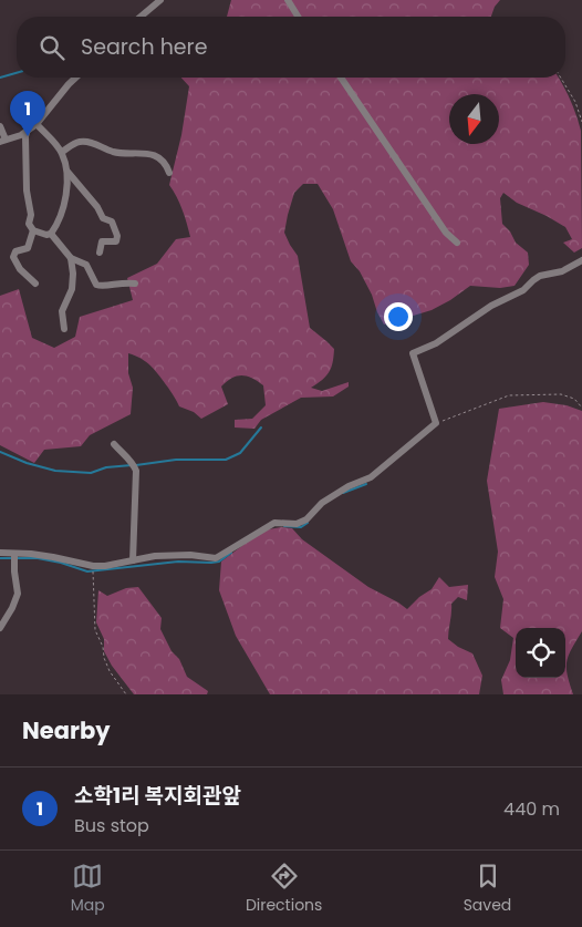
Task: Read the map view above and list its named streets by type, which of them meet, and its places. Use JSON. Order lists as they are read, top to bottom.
{
  "north": "bottom",
  "page": {
    "search": "Search here",
    "pins": "1",
    "heading": "Nearby",
    "list": [
      {
        "mark": "1",
        "name": "소학1리 복지회관앞",
        "note": "Bus stop",
        "value": "440 m"
      }
    ],
    "nav": ["Map", "Directions", "Saved"]
  }
}
